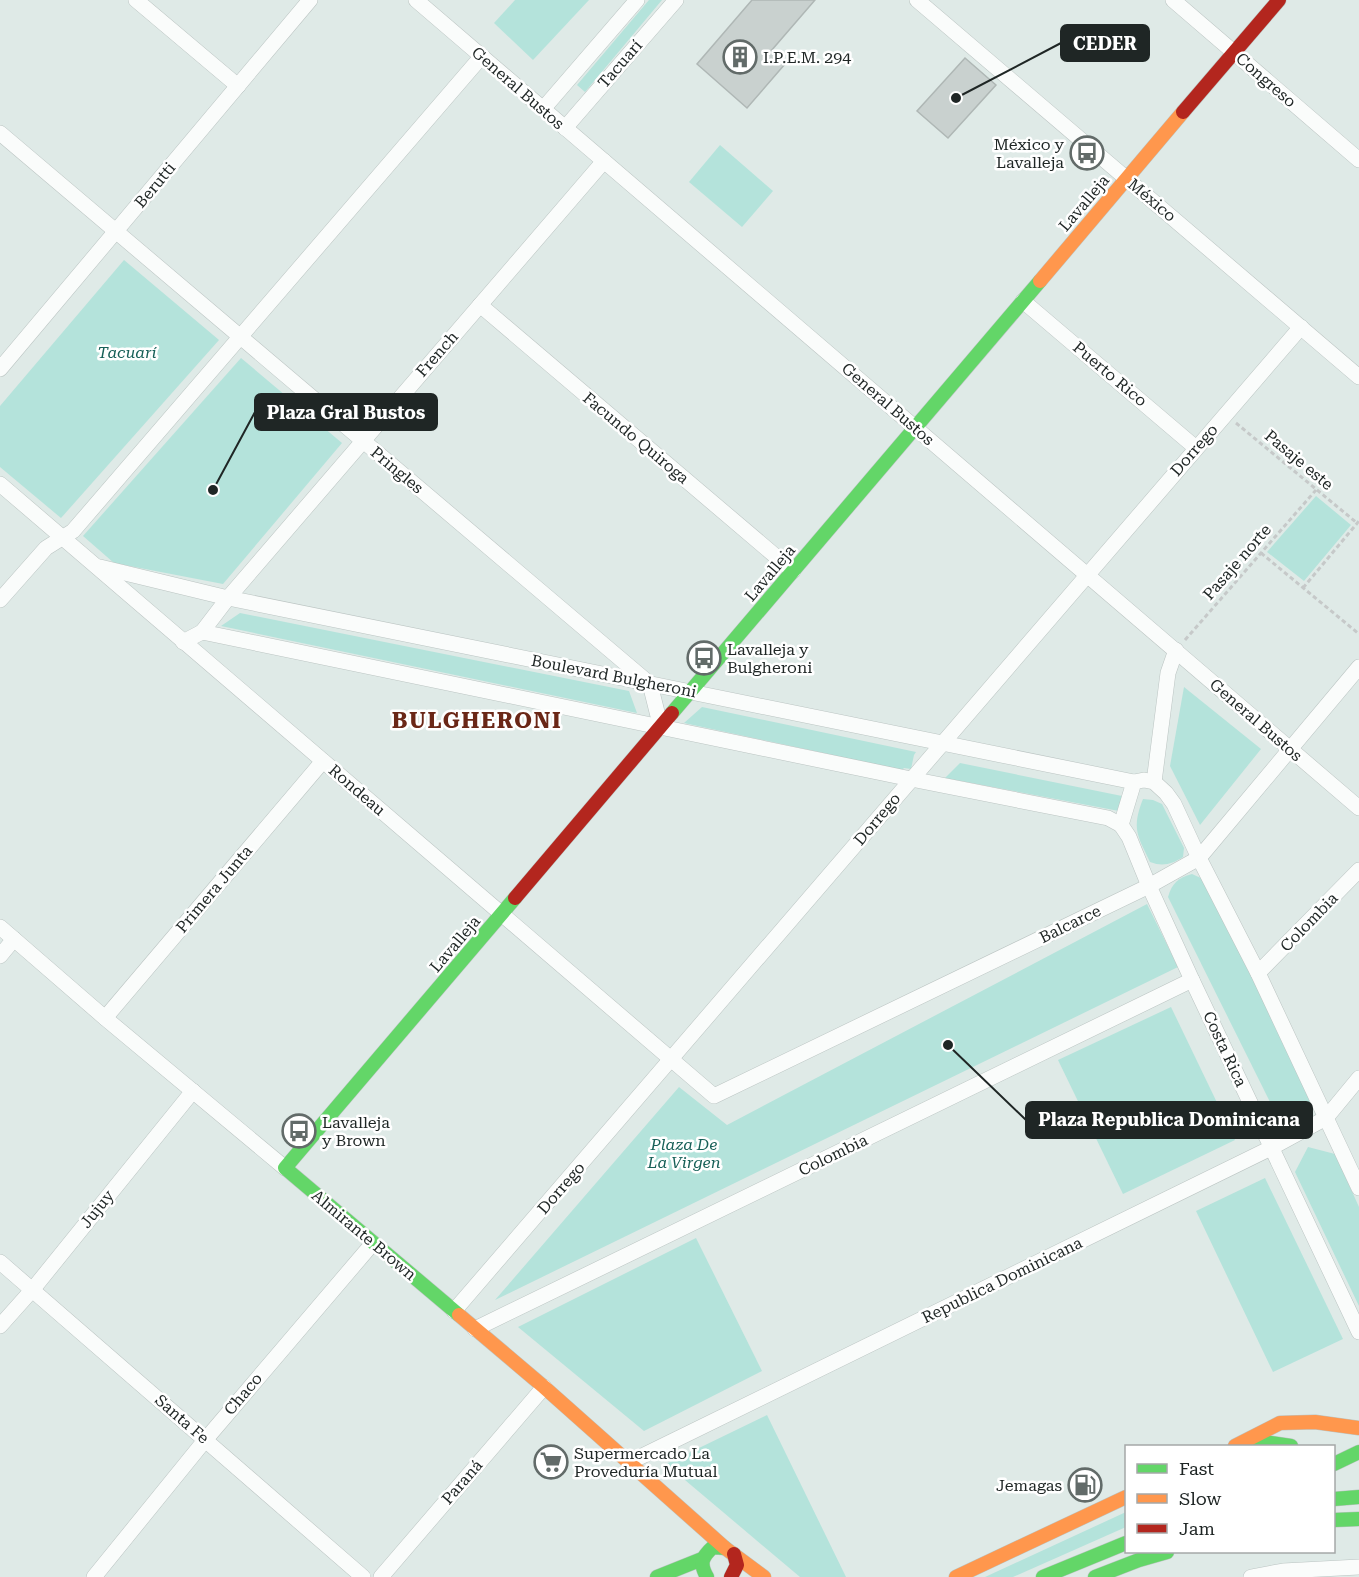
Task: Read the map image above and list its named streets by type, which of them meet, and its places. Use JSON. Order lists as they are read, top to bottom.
{
  "streets": {
    "main road": ["Lavalleja", "Almirante Brown"],
    "street": [
      "Tacuarí",
      "Congreso",
      "General Bustos",
      "Berutti",
      "México",
      "French",
      "Puerto Rico",
      "Facundo Quiroga",
      "Dorrego",
      "Pringles",
      "Boulevard Bulgheroni",
      "Rondeau",
      "Primera Junta",
      "Colombia",
      "Balcarce",
      "Costa Rica",
      "Jujuy",
      "Republica Dominicana",
      "Chaco",
      "Santa Fe",
      "Paraná"
    ],
    "path": ["Pasaje este", "Pasaje norte"]
  },
  "crossings": [
    ["Tacuarí", "General Bustos"],
    ["Congreso", "Lavalleja"],
    ["General Bustos", "Lavalleja"],
    ["General Bustos", "French"],
    ["General Bustos", "Dorrego"],
    ["General Bustos", "Pasaje norte"],
    ["General Bustos", "Balcarce"],
    ["Berutti", "Pringles"],
    ["México", "Lavalleja"],
    ["México", "Dorrego"],
    ["Lavalleja", "Puerto Rico"],
    ["Lavalleja", "Facundo Quiroga"],
    ["Lavalleja", "Boulevard Bulgheroni"],
    ["Lavalleja", "Rondeau"],
    ["Lavalleja", "Almirante Brown"],
    ["French", "Facundo Quiroga"],
    ["French", "Pringles"],
    ["French", "Boulevard Bulgheroni"],
    ["Puerto Rico", "Dorrego"],
    ["Dorrego", "Pasaje este"],
    ["Dorrego", "Boulevard Bulgheroni"],
    ["Dorrego", "Rondeau"],
    ["Dorrego", "Almirante Brown"],
    ["Pasaje este", "Pasaje norte"],
    ["Pringles", "Boulevard Bulgheroni"],
    ["Boulevard Bulgheroni", "Rondeau"],
    ["Rondeau", "Primera Junta"],
    ["Rondeau", "Balcarce"],
    ["Primera Junta", "Almirante Brown"],
    ["Colombia", "Costa Rica"],
    ["Colombia", "Almirante Brown"],
    ["Balcarce", "Costa Rica"],
    ["Costa Rica", "Republica Dominicana"],
    ["Jujuy", "Almirante Brown"],
    ["Jujuy", "Santa Fe"],
    ["Almirante Brown", "Republica Dominicana"],
    ["Almirante Brown", "Chaco"],
    ["Almirante Brown", "Paraná"],
    ["Chaco", "Santa Fe"]
  ],
  "districts": ["BULGHERONI"],
  "parks": ["Tacuarí", "Plaza De La Virgen"],
  "places": {
    "building": ["I.P.E.M. 294"],
    "other": ["CEDER", "Plaza Gral Bustos", "Plaza Republica Dominicana"],
    "bus stop": ["México y Lavalleja", "Lavalleja y Bulgheroni", "Lavalleja y Brown"],
    "supermarket": ["Supermercado La Proveduría Mutual"],
    "fuel station": ["Jemagas"]
  },
  "legend": ["Fast", "Slow", "Jam"]
}
